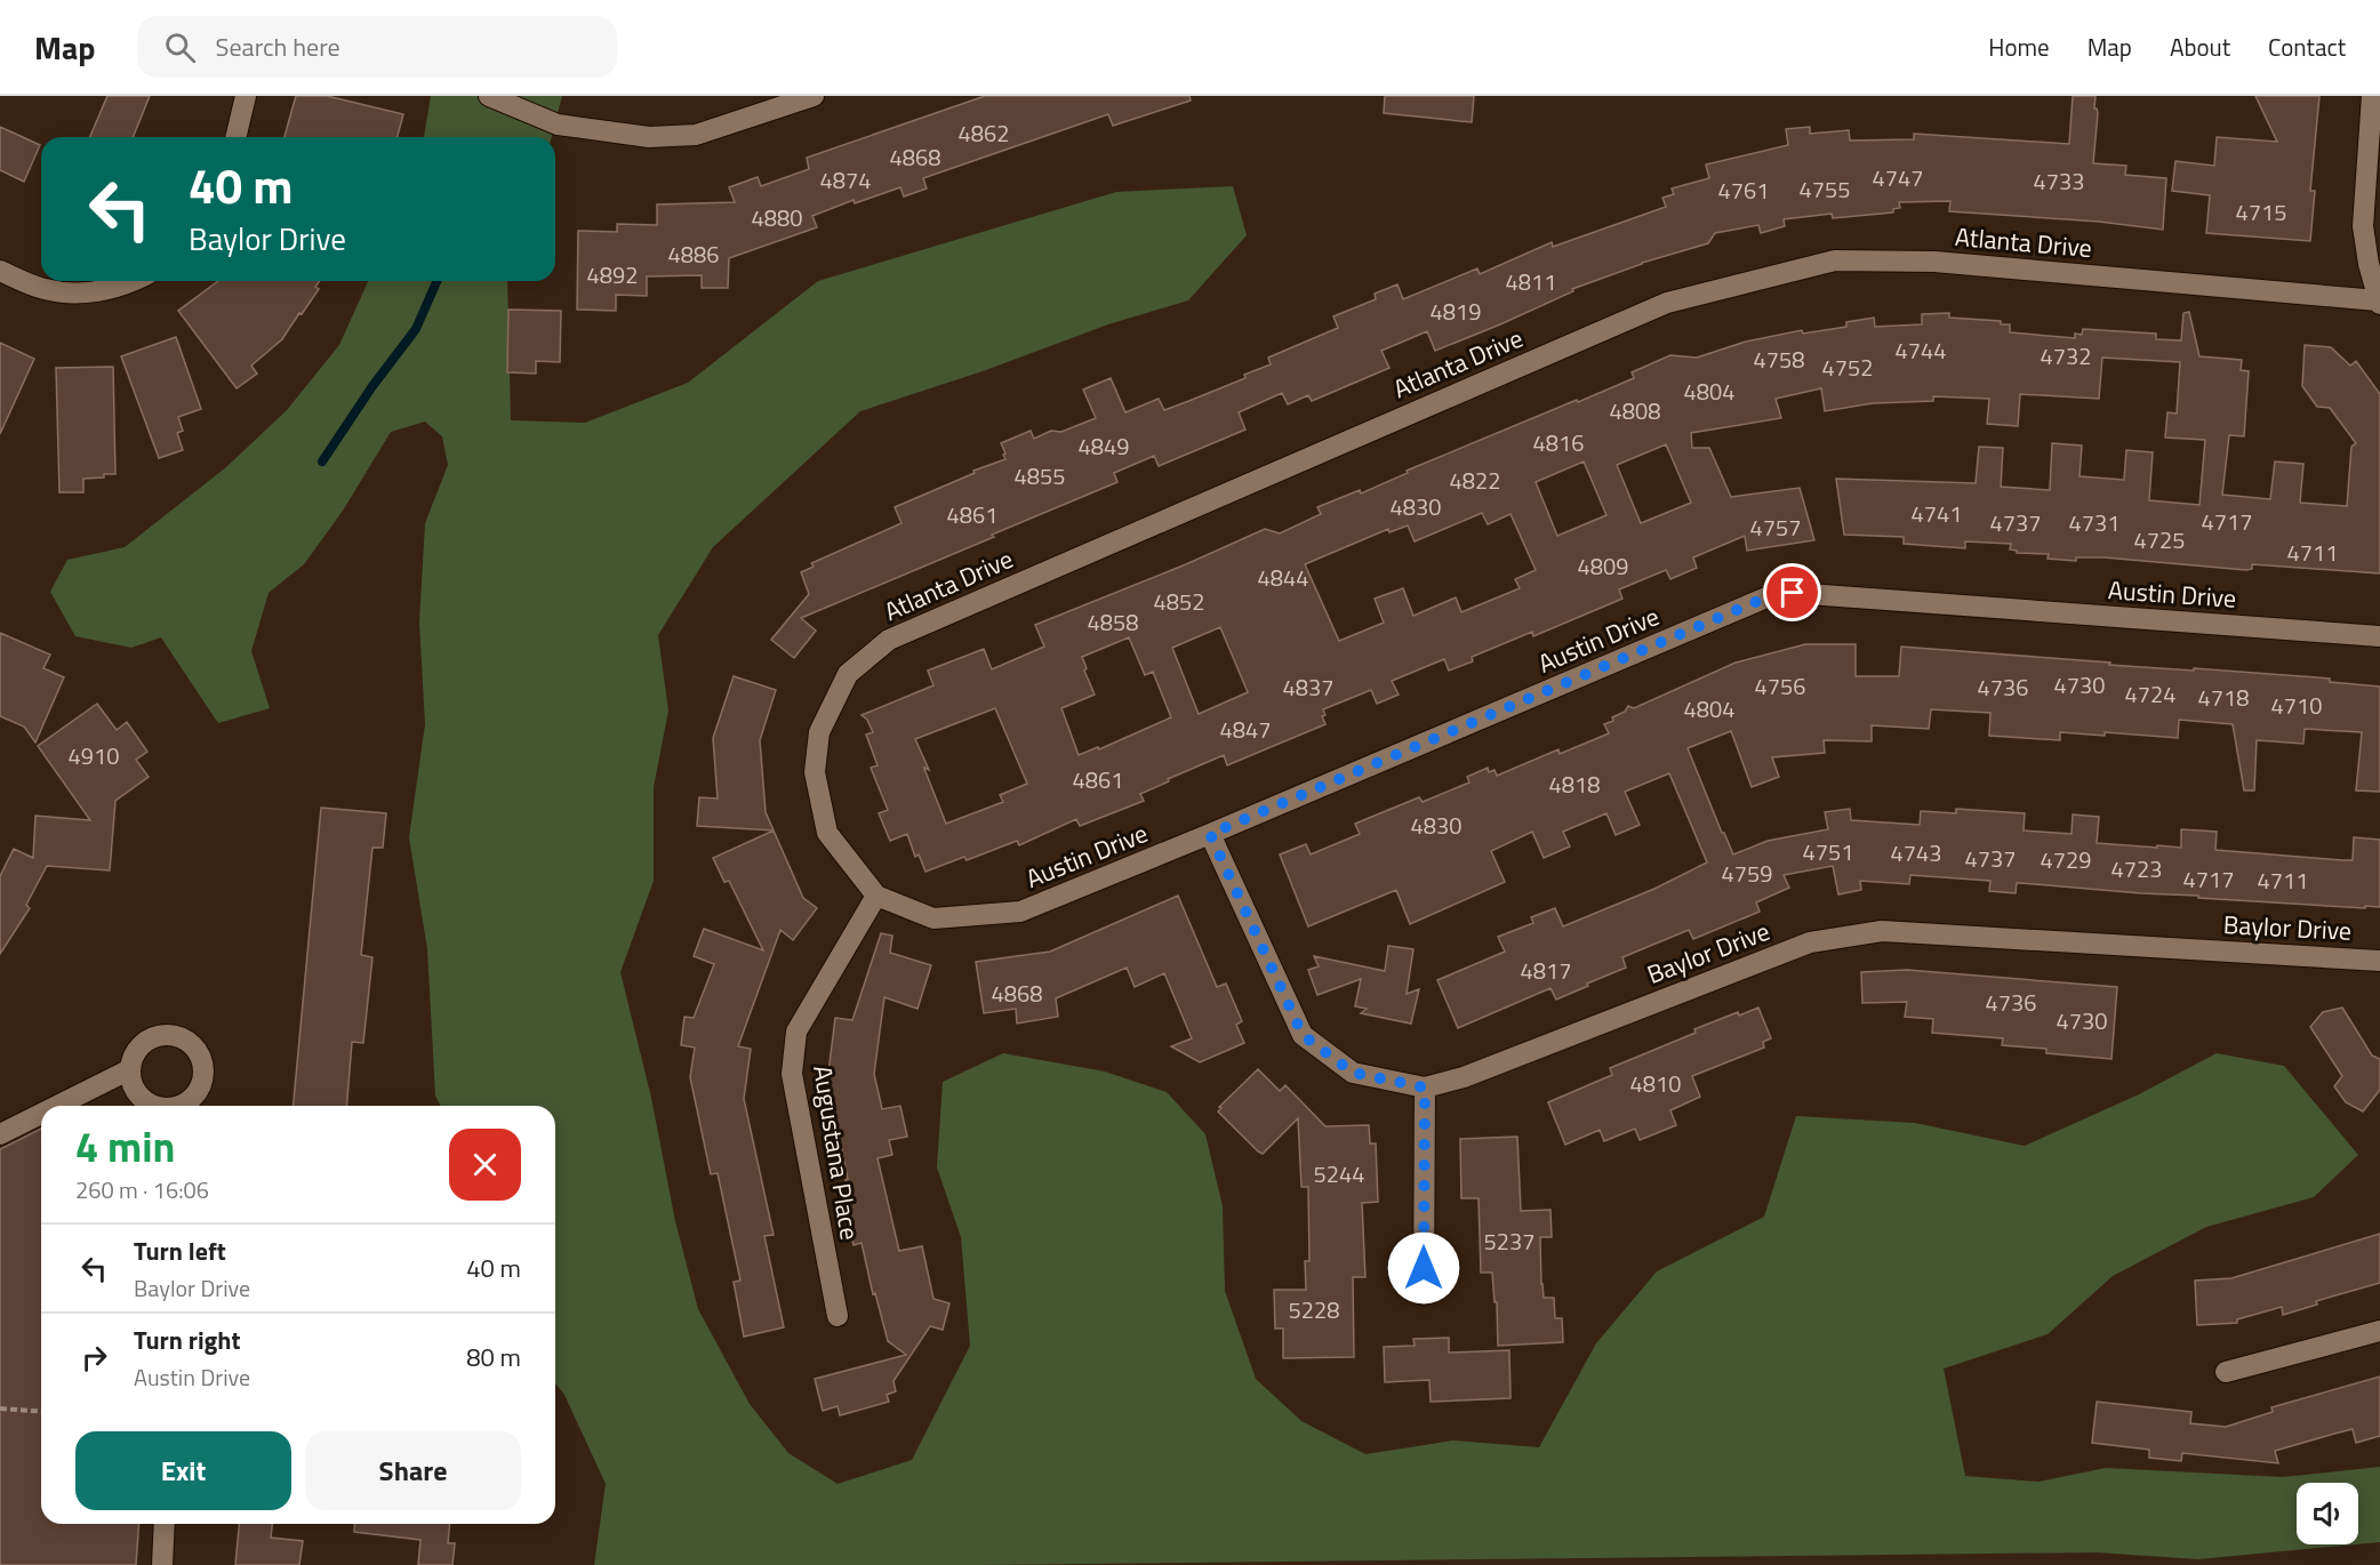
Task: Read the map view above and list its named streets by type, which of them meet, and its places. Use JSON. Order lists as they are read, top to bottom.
{
  "streets": {
    "street": [
      "Atlanta Drive",
      "Austin Drive",
      "Baylor Drive",
      "Augustana Place"
    ]
  },
  "crossings": [
    ["Atlanta Drive", "Austin Drive"],
    ["Atlanta Drive", "Augustana Place"],
    ["Austin Drive", "Baylor Drive"],
    ["Austin Drive", "Augustana Place"]
  ],
  "house_numbers": [
    "4862",
    "4868",
    "4747",
    "4874",
    "4733",
    "4755",
    "4761",
    "4715",
    "4880",
    "4886",
    "4892",
    "4811",
    "4819",
    "4744",
    "4732",
    "4758",
    "4752",
    "4804",
    "4808",
    "4816",
    "4849",
    "4855",
    "4822",
    "4830",
    "4741",
    "4861",
    "4717",
    "4737",
    "4731",
    "4757",
    "4725",
    "4711",
    "4809",
    "4844",
    "4852",
    "4858",
    "4730",
    "4756",
    "4837",
    "4736",
    "4724",
    "4718",
    "4710",
    "4804",
    "4847",
    "4910",
    "4861",
    "4818",
    "4830",
    "4751",
    "4743",
    "4737",
    "4729",
    "4723",
    "4759",
    "4717",
    "4711",
    "4817",
    "4868",
    "4736",
    "4730",
    "4810",
    "5244",
    "5237",
    "5228"
  ],
  "page": {
    "header": "Map",
    "search": "Search here",
    "nav": [
      "Home",
      "Map",
      "About",
      "Contact"
    ],
    "turn": ["40 m", "Baylor Drive"],
    "heading": ["4 min", "260 m · 16:06"],
    "list": [
      {
        "name": "Turn left",
        "note": "Baylor Drive",
        "value": "40 m"
      },
      {
        "name": "Turn right",
        "note": "Austin Drive",
        "value": "80 m"
      }
    ],
    "buttons": ["Exit", "Share"]
  }
}
